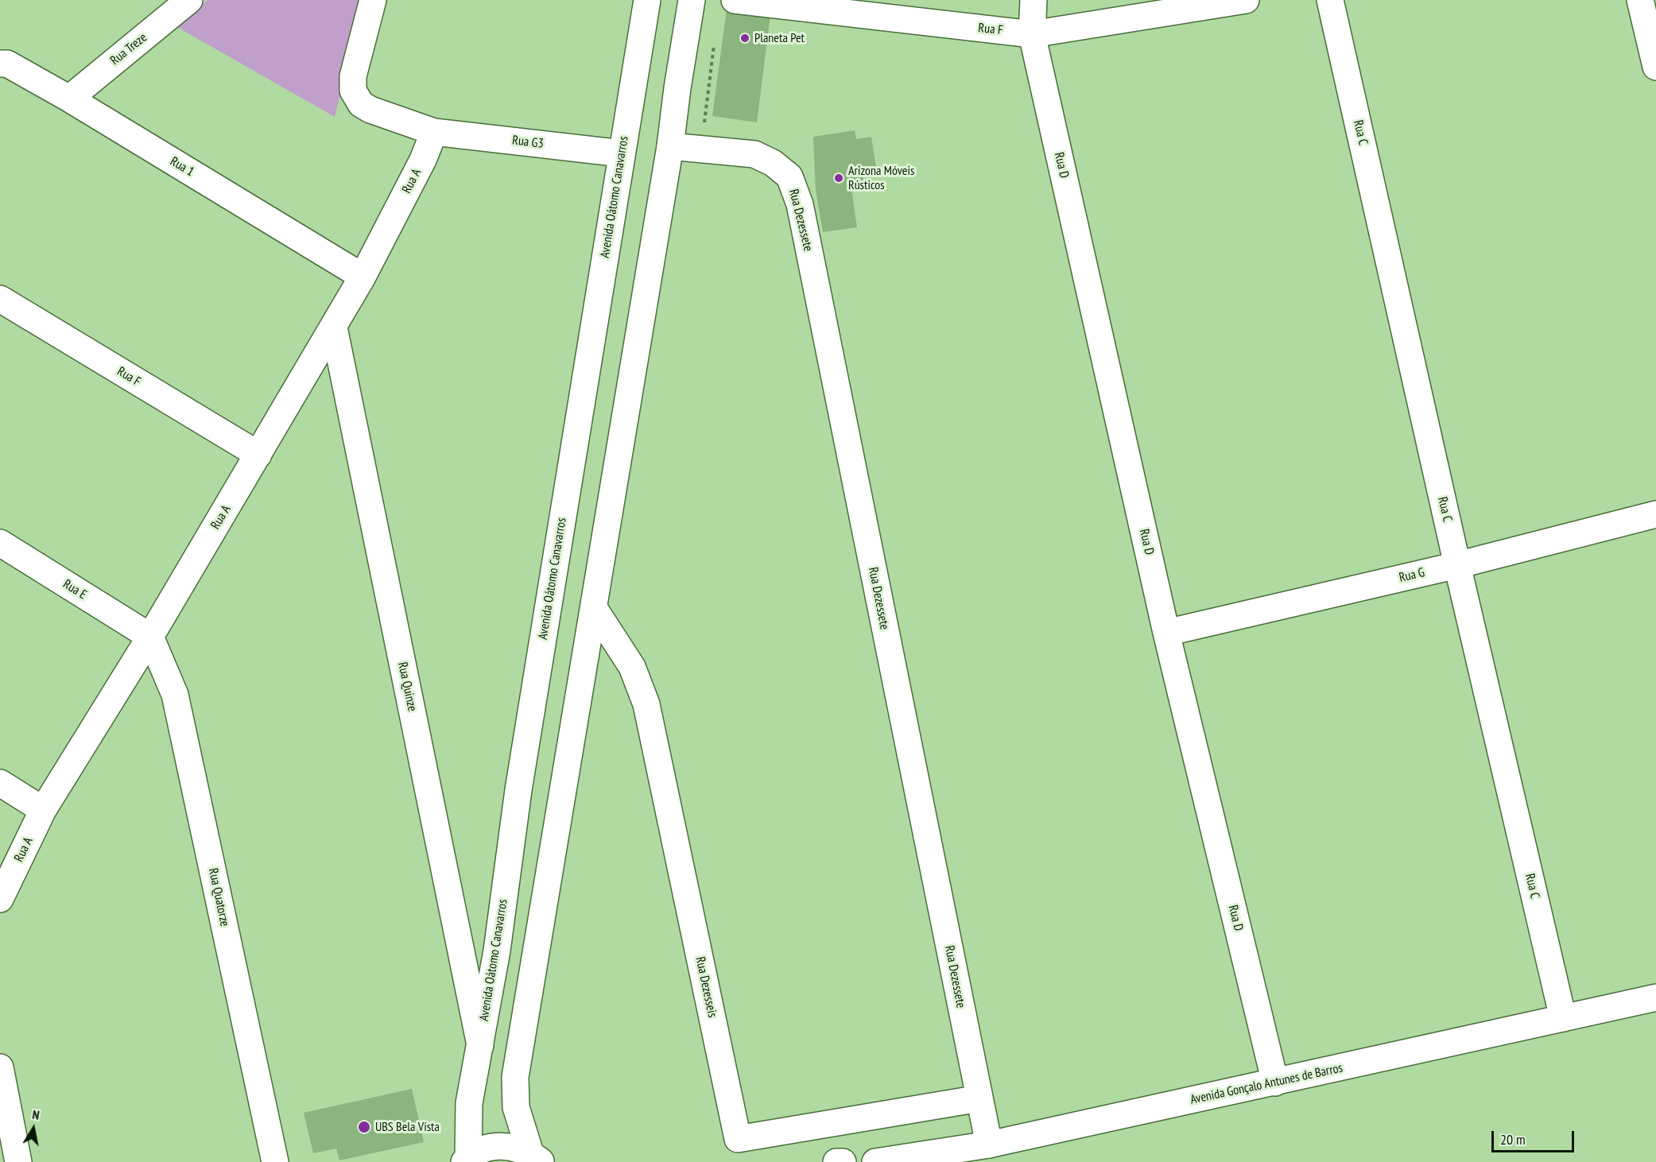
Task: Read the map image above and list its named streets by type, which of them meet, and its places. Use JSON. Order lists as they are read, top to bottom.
{
  "streets": {
    "street": [
      "Rua F",
      "Rua Treze",
      "Rua C",
      "Rua G3",
      "Rua D",
      "Rua 1",
      "Rua A",
      "Avenida Oátomo Canavarros",
      "Rua Dezessete",
      "Rua G",
      "Rua E",
      "Rua Quinze",
      "Rua Quatorze",
      "Rua Dezesseis",
      "Avenida Gonçalo Antunes de Barros"
    ]
  },
  "crossings": [
    ["Rua F", "Rua D"],
    ["Rua F", "Rua A"],
    ["Rua Treze", "Rua 1"],
    ["Rua C", "Rua G"],
    ["Rua C", "Avenida Gonçalo Antunes de Barros"],
    ["Rua G3", "Rua A"],
    ["Rua G3", "Avenida Oátomo Canavarros"],
    ["Rua D", "Rua G"],
    ["Rua D", "Avenida Gonçalo Antunes de Barros"],
    ["Rua 1", "Rua A"],
    ["Rua A", "Rua E"],
    ["Rua A", "Rua Quinze"],
    ["Rua A", "Rua Quatorze"],
    ["Avenida Oátomo Canavarros", "Rua Quinze"],
    ["Rua Dezessete", "Rua Dezesseis"],
    ["Rua Dezessete", "Avenida Gonçalo Antunes de Barros"],
    ["Rua E", "Rua Quatorze"]
  ],
  "places": ["Planeta Pet", "Arizona Móveis Rústicos", "UBS Bela Vista"],
  "scale_bar": "20 m",
  "north": "top"
}
